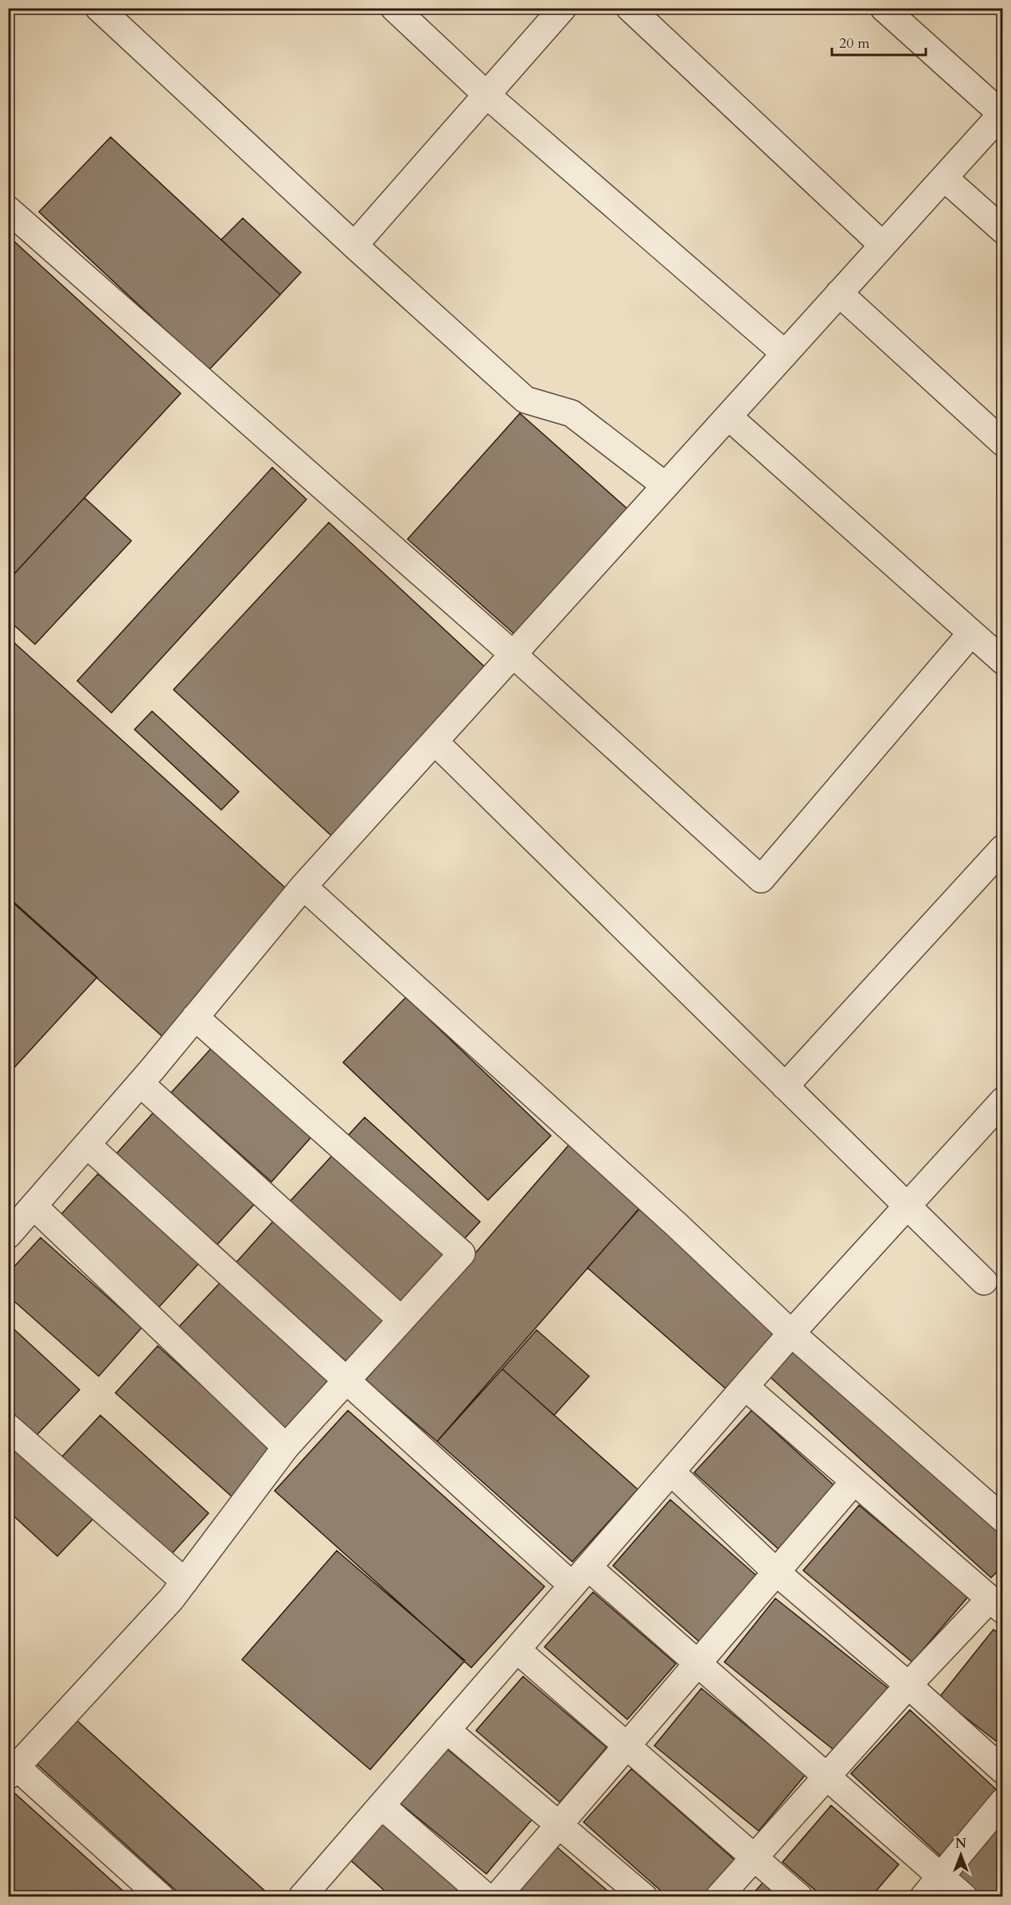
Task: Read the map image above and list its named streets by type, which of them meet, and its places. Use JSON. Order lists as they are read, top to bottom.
{
  "scale_bar": "20 m",
  "north": "top"
}
